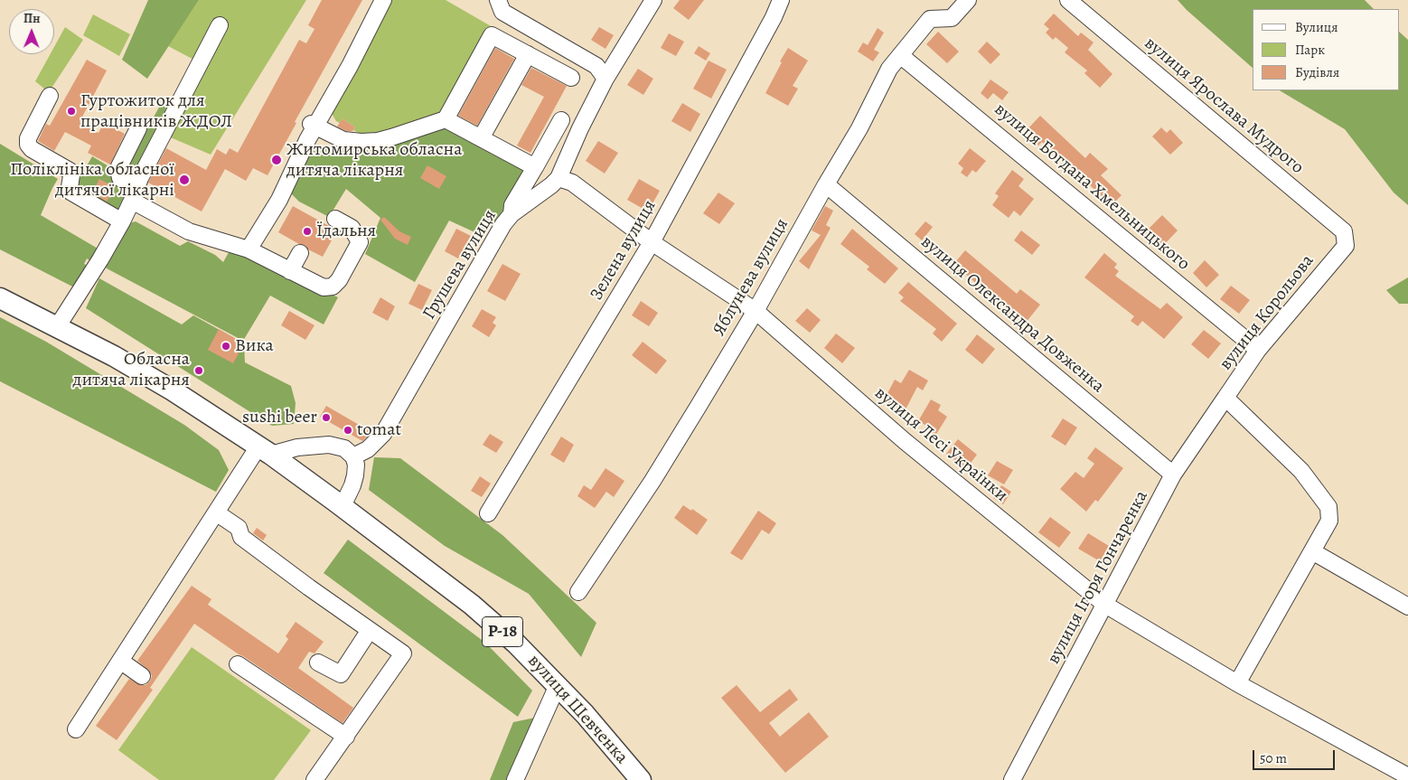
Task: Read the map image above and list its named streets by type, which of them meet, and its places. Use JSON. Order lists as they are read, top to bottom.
{
  "streets": {
    "main road": ["Р-18", "вулиця Шевченка"],
    "street": [
      "вулиця Ярослава Мудрого",
      "вулиця Богдана Хмельницького",
      "Зелена вулиця",
      "Грушева вулиця",
      "Яблунева вулиця",
      "вулиця Корольова",
      "вулиця Олександра Довженка",
      "вулиця Лесі Українки",
      "вулиця Ігоря Гончаренка"
    ]
  },
  "crossings": [
    ["вулиця Ярослава Мудрого", "вулиця Корольова"],
    ["вулиця Богдана Хмельницького", "Яблунева вулиця"],
    ["вулиця Богдана Хмельницького", "вулиця Корольова"],
    ["Зелена вулиця", "вулиця Лесі Українки"],
    ["Грушева вулиця", "вулиця Лесі Українки"],
    ["Яблунева вулиця", "вулиця Олександра Довженка"],
    ["Яблунева вулиця", "вулиця Лесі Українки"],
    ["вулиця Корольова", "вулиця Ігоря Гончаренка"],
    ["вулиця Олександра Довженка", "вулиця Ігоря Гончаренка"],
    ["вулиця Лесі Українки", "вулиця Ігоря Гончаренка"],
    ["Р-18", "вулиця Шевченка"]
  ],
  "places": [
    "Гуртожиток для працiвникiв ЖДОЛ",
    "Житомирська обласна дитяча лікарня",
    "Поліклініка обласної дитячої лікарні",
    "Їдальня",
    "Вика",
    "Обласна дитяча лікарня",
    "sushi beer",
    "tomat"
  ],
  "legend": ["Вулиця", "Парк", "Будівля"],
  "scale_bar": "50 m",
  "north": "top"
}
